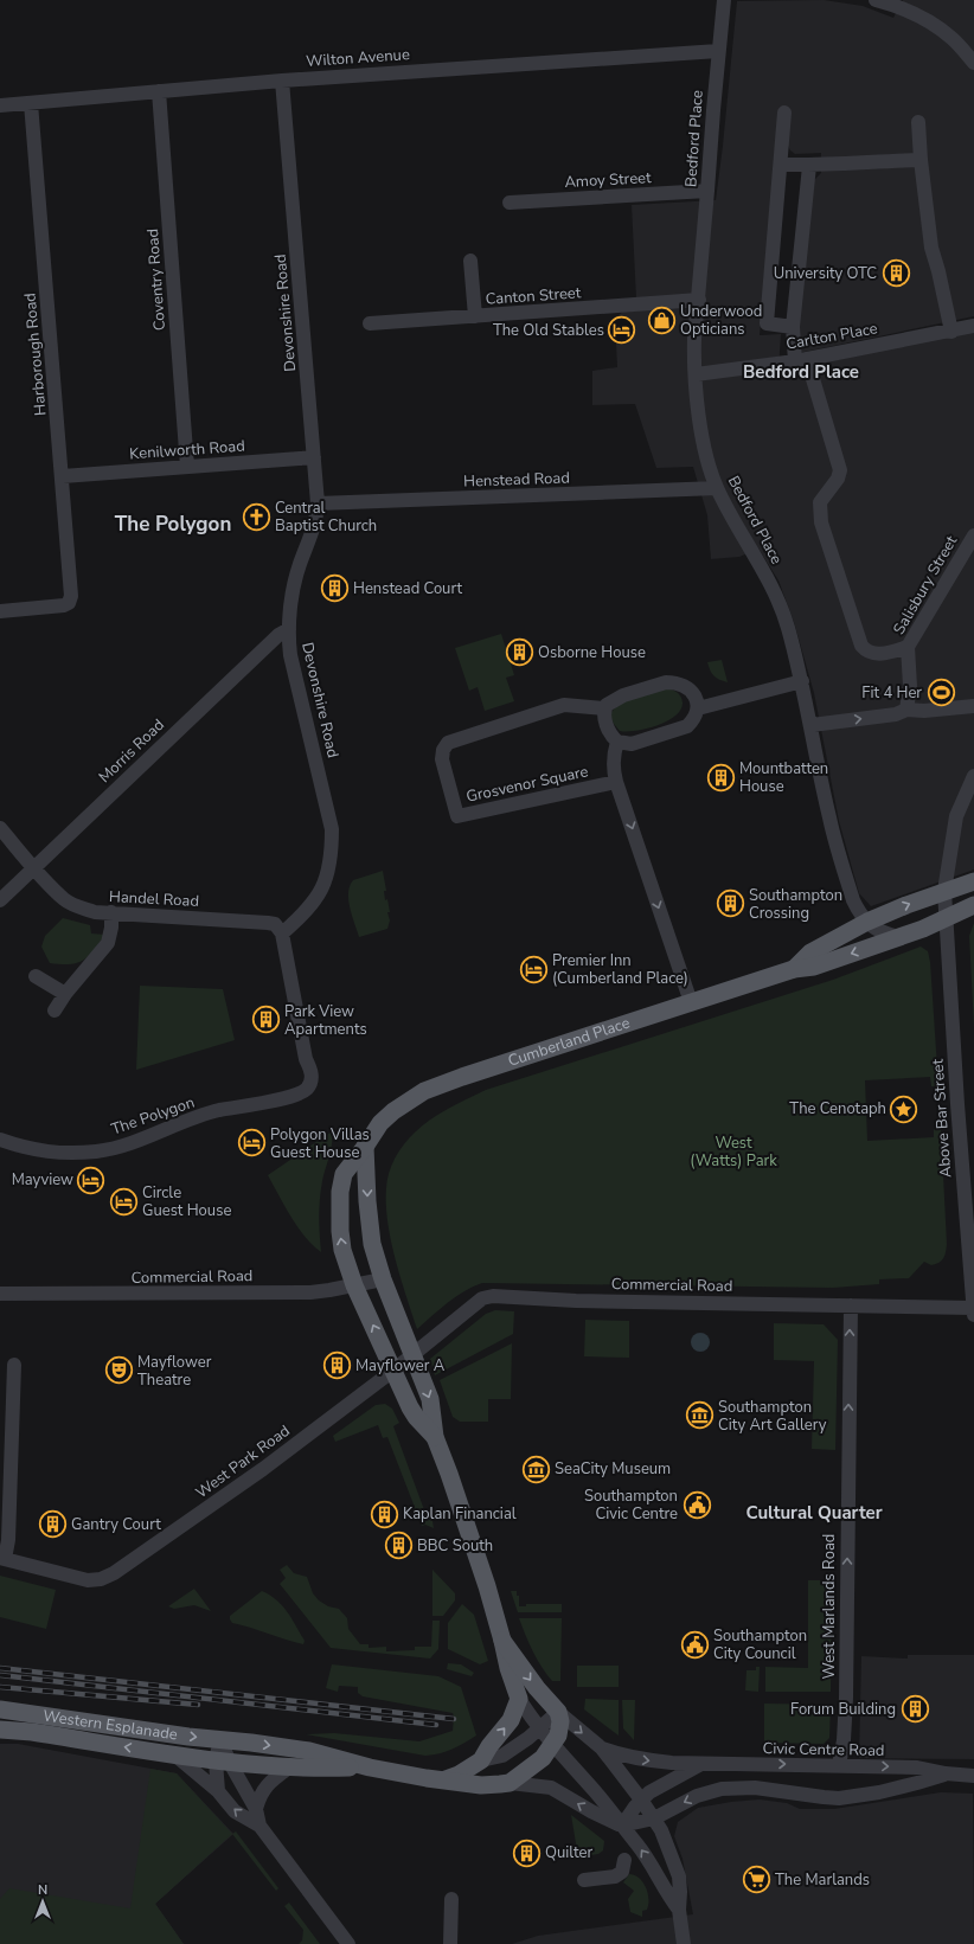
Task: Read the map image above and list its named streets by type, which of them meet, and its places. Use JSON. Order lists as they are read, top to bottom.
{
  "streets": {
    "main road": ["Cumberland Place", "Western Esplanade"],
    "street": [
      "Wilton Avenue",
      "Bedford Place",
      "Amoy Street",
      "Coventry Road",
      "Canton Street",
      "Devonshire Road",
      "Carlton Place",
      "Harborough Road",
      "Kenilworth Road",
      "Henstead Road",
      "Salisbury Street",
      "Morris Road",
      "Grosvenor Square",
      "Handel Road",
      "The Polygon",
      "Above Bar Street",
      "Commercial Road",
      "West Park Road",
      "West Marlands Road",
      "Civic Centre Road"
    ]
  },
  "crossings": [
    ["Wilton Avenue", "Bedford Place"],
    ["Wilton Avenue", "Coventry Road"],
    ["Wilton Avenue", "Devonshire Road"],
    ["Wilton Avenue", "Harborough Road"],
    ["Bedford Place", "Amoy Street"],
    ["Bedford Place", "Canton Street"],
    ["Bedford Place", "Carlton Place"],
    ["Bedford Place", "Henstead Road"],
    ["Bedford Place", "Cumberland Place"],
    ["Coventry Road", "Kenilworth Road"],
    ["Devonshire Road", "Kenilworth Road"],
    ["Devonshire Road", "Henstead Road"],
    ["Devonshire Road", "Morris Road"],
    ["Devonshire Road", "Handel Road"],
    ["Devonshire Road", "The Polygon"],
    ["Harborough Road", "Kenilworth Road"],
    ["Morris Road", "Handel Road"],
    ["Handel Road", "The Polygon"],
    ["Cumberland Place", "Above Bar Street"],
    ["Cumberland Place", "Commercial Road"],
    ["Cumberland Place", "West Park Road"],
    ["Above Bar Street", "Commercial Road"],
    ["Commercial Road", "West Park Road"],
    ["Commercial Road", "West Marlands Road"],
    ["West Marlands Road", "Civic Centre Road"]
  ],
  "one_way": ["West Marlands Road"],
  "districts": ["Bedford Place", "The Polygon", "Cultural Quarter"],
  "parks": ["West (Watts) Park"],
  "places": {
    "building": [
      "University OTC",
      "Henstead Court",
      "Osborne House",
      "Mountbatten House",
      "Southampton Crossing",
      "Park View Apartments",
      "Mayflower A",
      "Kaplan Financial",
      "Gantry Court",
      "BBC South",
      "Forum Building",
      "Quilter"
    ],
    "shop": ["Underwood Opticians"],
    "hotel": [
      "The Old Stables",
      "Premier Inn (Cumberland Place)",
      "Polygon Villas Guest House",
      "Mayview",
      "Circle Guest House"
    ],
    "church": ["Central Baptist Church"],
    "sports": ["Fit 4 Her"],
    "place": ["The Cenotaph"],
    "theatre": ["Mayflower Theatre"],
    "museum": ["Southampton City Art Gallery", "SeaCity Museum"],
    "public building": ["Southampton Civic Centre", "Southampton City Council"],
    "supermarket": ["The Marlands"]
  },
  "north": "top"
}
